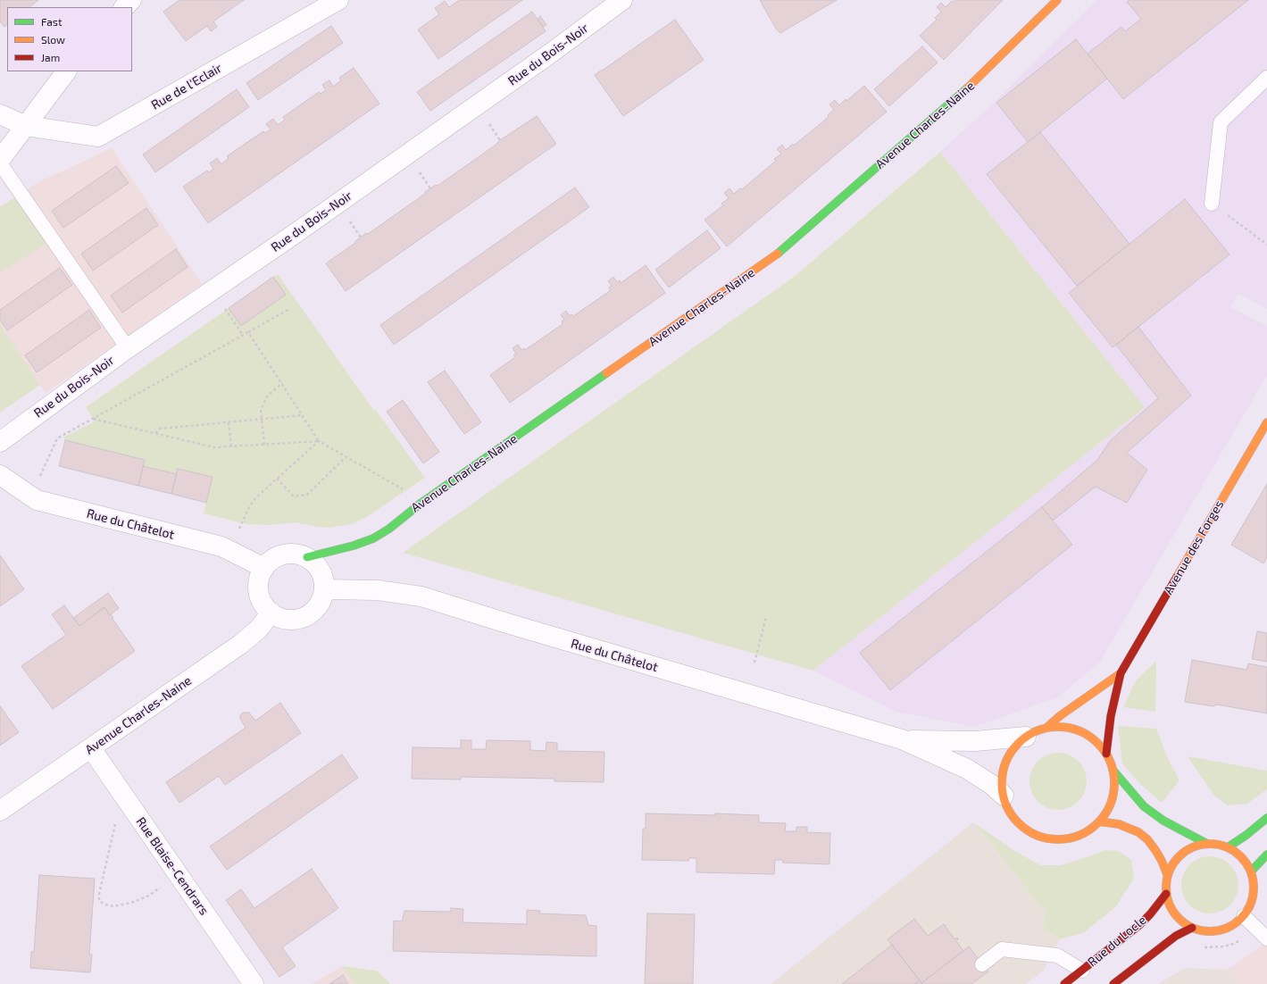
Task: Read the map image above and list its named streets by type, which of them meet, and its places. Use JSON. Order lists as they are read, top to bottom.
{
  "streets": {
    "main road": ["Avenue Charles-Naine", "Avenue des Forges", "Rue du Locle"],
    "street": [
      "Rue du Bois-Noir",
      "Rue de l'Eclair",
      "Rue du Châtelot",
      "Rue Blaise-Cendrars"
    ]
  },
  "crossings": [
    ["Avenue Charles-Naine", "Rue du Châtelot"],
    ["Avenue Charles-Naine", "Rue Blaise-Cendrars"],
    ["Rue du Châtelot", "Avenue des Forges"]
  ],
  "legend": ["Fast", "Slow", "Jam"]
}
